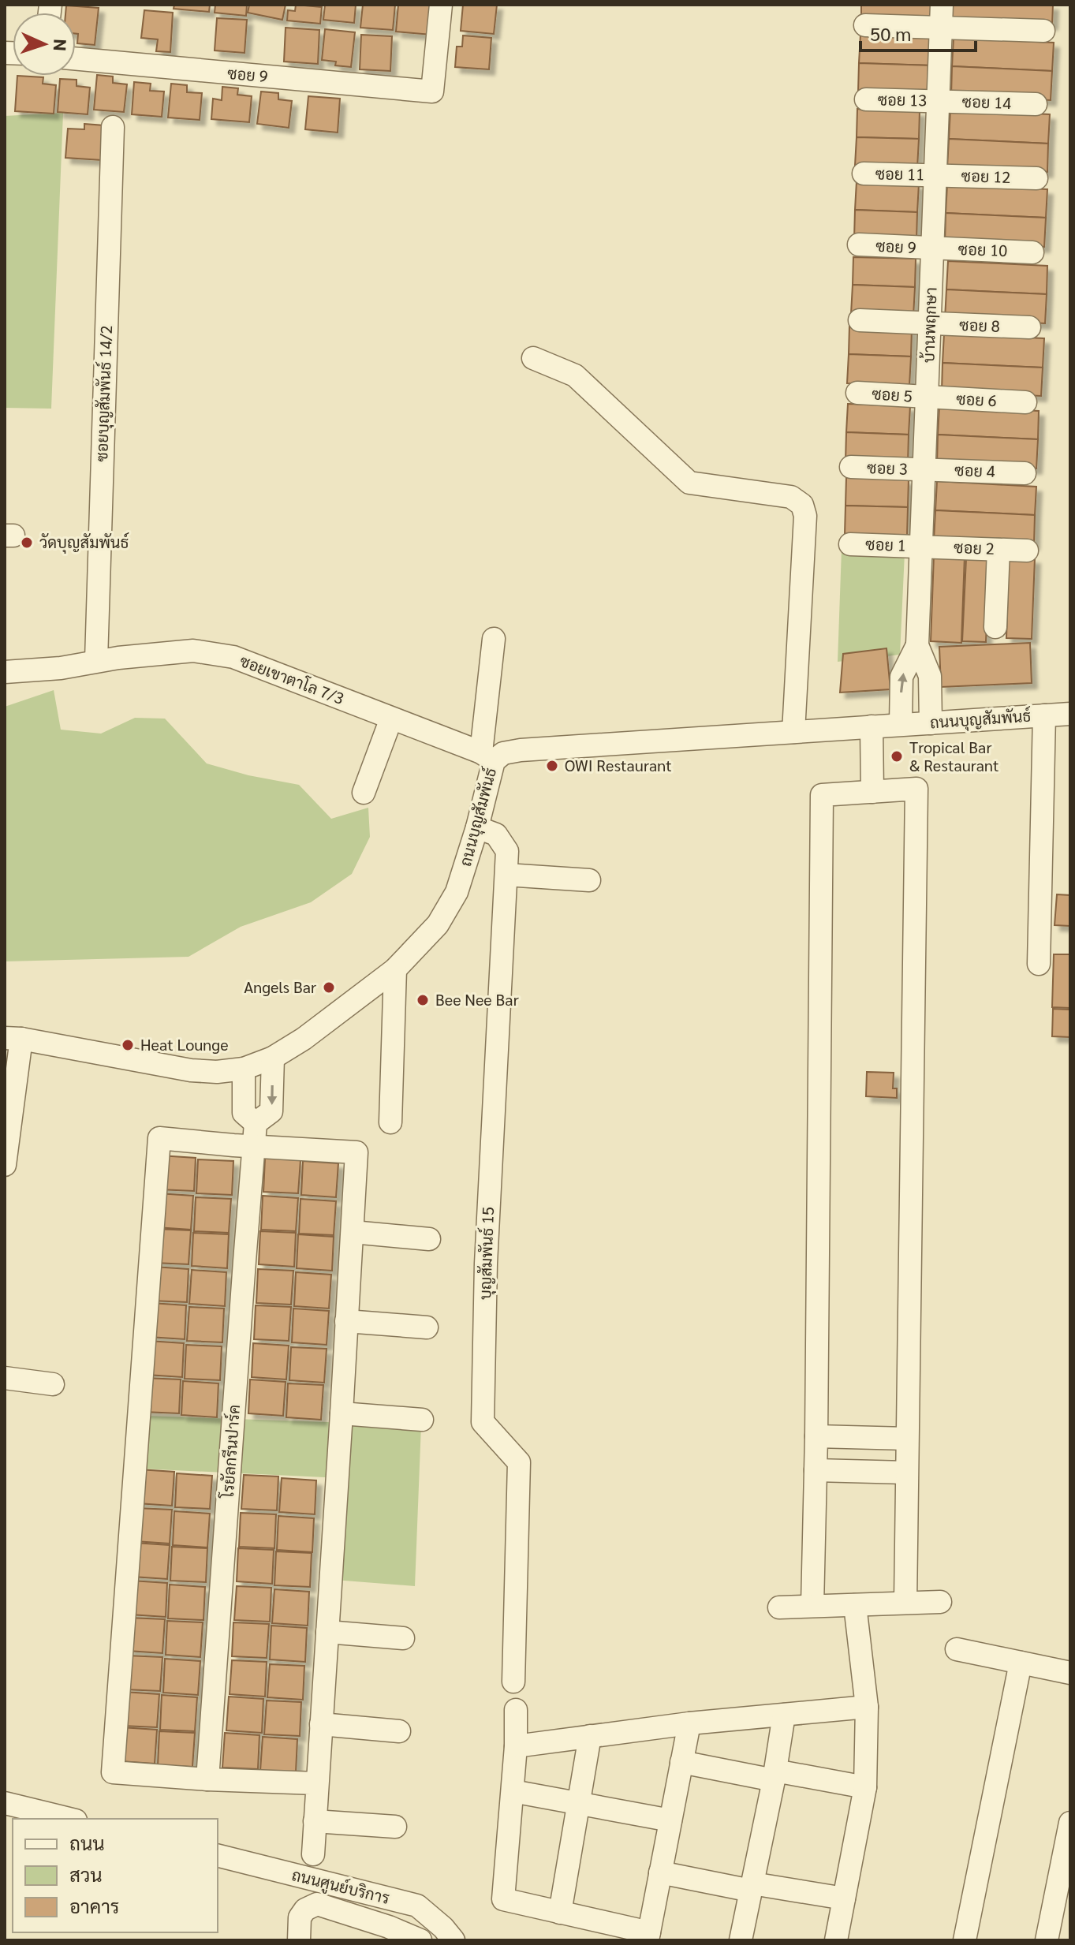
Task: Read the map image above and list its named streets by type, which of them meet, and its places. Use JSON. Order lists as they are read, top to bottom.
{
  "streets": {
    "street": [
      "ซอย 9",
      "ซอย 13",
      "ซอย 14",
      "ซอย 11",
      "ซอย 12",
      "ซอย 10",
      "บ้านพฤกษา",
      "ซอย 8",
      "ซอยบุญสัมพันธ์ 14/2",
      "ซอย 5",
      "ซอย 6",
      "ซอย 3",
      "ซอย 4",
      "ซอย 1",
      "ซอย 2",
      "ซอยเขาตาโล 7/3",
      "ถนนบุญสัมพันธ์",
      "บุญสัมพันธ์ 15",
      "โรยัลกรีนปาร์ค",
      "ถนนศูนย์บริการ"
    ]
  },
  "crossings": [
    ["ซอย 9", "ซอย 10"],
    ["ซอย 9", "บ้านพฤกษา"],
    ["ซอย 13", "ซอย 14"],
    ["ซอย 13", "บ้านพฤกษา"],
    ["ซอย 14", "บ้านพฤกษา"],
    ["ซอย 11", "ซอย 12"],
    ["ซอย 11", "บ้านพฤกษา"],
    ["ซอย 12", "บ้านพฤกษา"],
    ["ซอย 10", "บ้านพฤกษา"],
    ["บ้านพฤกษา", "ซอย 8"],
    ["บ้านพฤกษา", "ซอย 5"],
    ["บ้านพฤกษา", "ซอย 6"],
    ["บ้านพฤกษา", "ซอย 3"],
    ["บ้านพฤกษา", "ซอย 4"],
    ["บ้านพฤกษา", "ซอย 1"],
    ["บ้านพฤกษา", "ซอย 2"],
    ["บ้านพฤกษา", "ถนนบุญสัมพันธ์"],
    ["ซอยบุญสัมพันธ์ 14/2", "ซอยเขาตาโล 7/3"],
    ["ซอย 5", "ซอย 6"],
    ["ซอย 3", "ซอย 4"],
    ["ซอย 1", "ซอย 2"],
    ["ซอยเขาตาโล 7/3", "ถนนบุญสัมพันธ์"],
    ["ถนนบุญสัมพันธ์", "บุญสัมพันธ์ 15"],
    ["ถนนบุญสัมพันธ์", "โรยัลกรีนปาร์ค"]
  ],
  "places": [
    "วัดบุญสัมพันธ์",
    "Tropical Bar & Restaurant",
    "OWI Restaurant",
    "Angels Bar",
    "Bee Nee Bar",
    "Heat Lounge"
  ],
  "legend": ["ถนน", "สวน", "อาคาร"],
  "scale_bar": "50 m",
  "north": "right"
}
